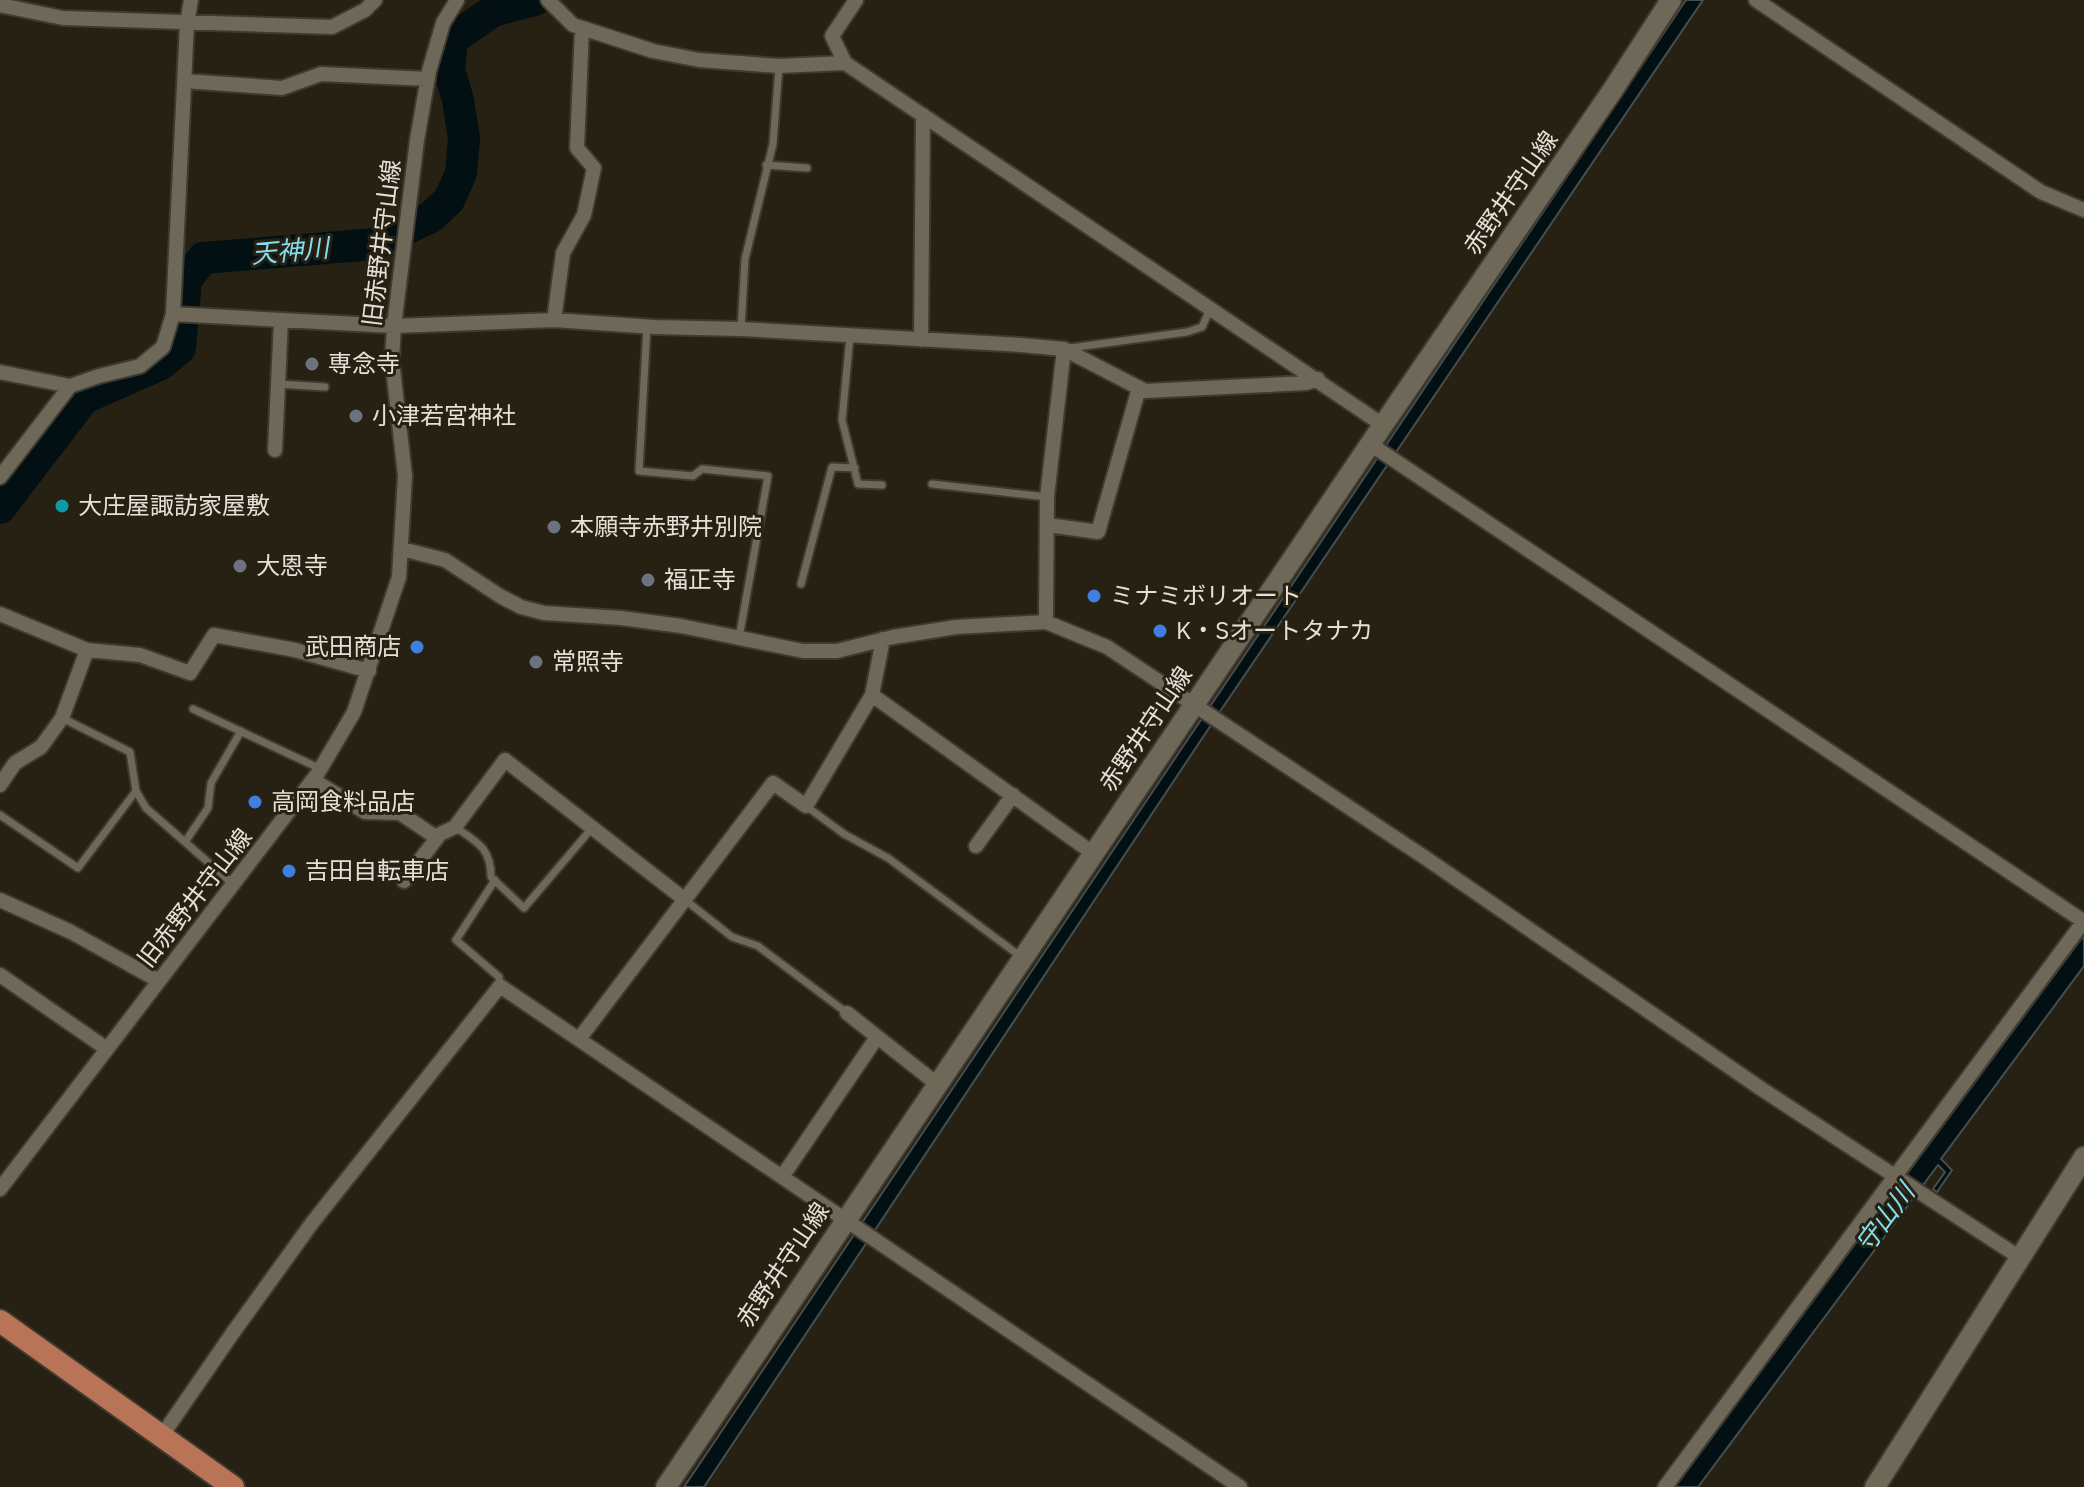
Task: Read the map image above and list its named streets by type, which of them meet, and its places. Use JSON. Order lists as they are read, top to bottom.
{
  "streets": {
    "main road": ["赤野井守山線"],
    "street": ["旧赤野井守山線"]
  },
  "water": ["天神川", "守山川"],
  "places": [
    "専念寺",
    "小津若宮神社",
    "大庄屋諏訪家屋敷",
    "本願寺赤野井別院",
    "大恩寺",
    "福正寺",
    "ミナミボリオート",
    "K・Sオートタナカ",
    "武田商店",
    "常照寺",
    "高岡食料品店",
    "吉田自転車店"
  ]
}
